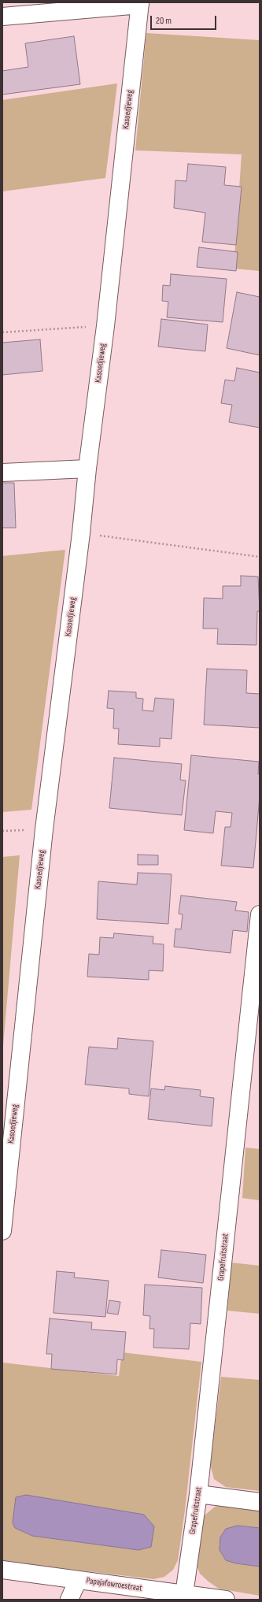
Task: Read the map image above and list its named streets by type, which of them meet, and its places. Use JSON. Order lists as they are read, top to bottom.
{
  "streets": {
    "street": ["Kasoedjieweg", "Grapefruitstraat", "Papajafowroestraat"]
  },
  "crossings": [
    ["Grapefruitstraat", "Papajafowroestraat"]
  ],
  "scale_bar": "20 m"
}
